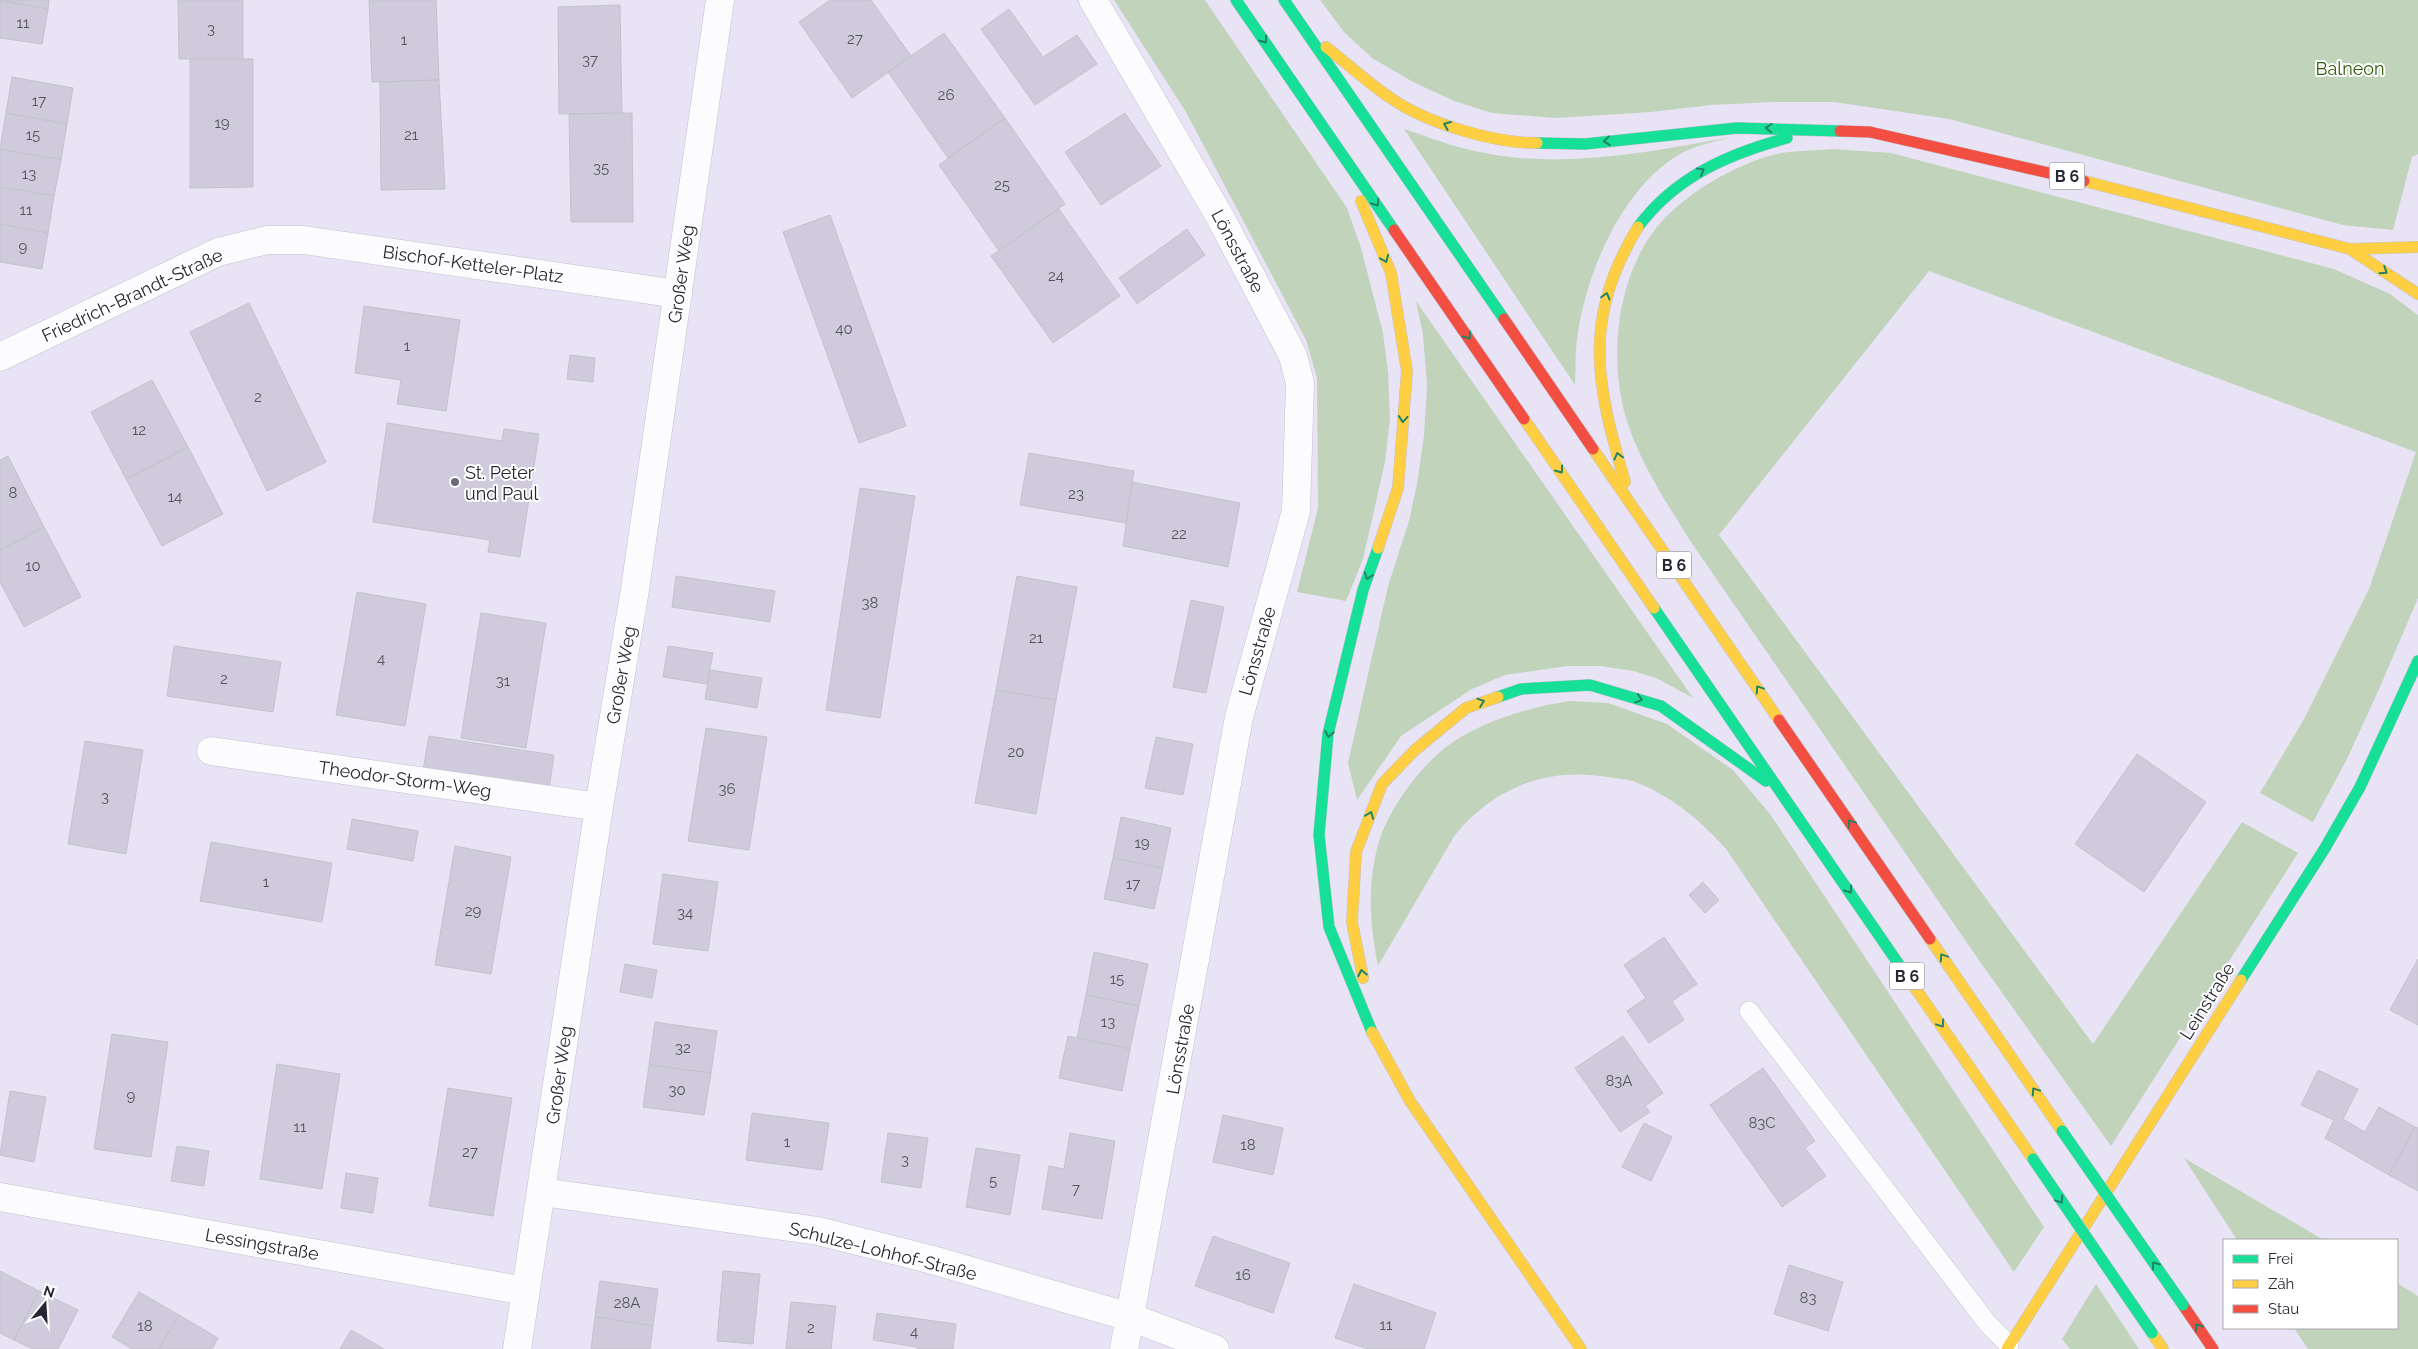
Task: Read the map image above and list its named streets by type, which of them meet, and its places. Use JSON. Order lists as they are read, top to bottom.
{
  "streets": {
    "main road": ["B 6", "Leinstraße"],
    "street": [
      "Lönsstraße",
      "Bischof-Ketteler-Platz",
      "Großer Weg",
      "Friedrich-Brandt-Straße",
      "Theodor-Storm-Weg",
      "Lessingstraße",
      "Schulze-Lohhof-Straße"
    ]
  },
  "crossings": [
    ["Lönsstraße", "Schulze-Lohhof-Straße"],
    ["Bischof-Ketteler-Platz", "Großer Weg"],
    ["Bischof-Ketteler-Platz", "Friedrich-Brandt-Straße"],
    ["Großer Weg", "Theodor-Storm-Weg"],
    ["Großer Weg", "Lessingstraße"],
    ["Großer Weg", "Schulze-Lohhof-Straße"]
  ],
  "parks": ["Balneon"],
  "places": ["St. Peter und Paul"],
  "house_numbers": [
    "11",
    "3",
    "27",
    "1",
    "37",
    "26",
    "17",
    "19",
    "15",
    "21",
    "35",
    "13",
    "25",
    "11",
    "9",
    "24",
    "40",
    "1",
    "2",
    "12",
    "8",
    "23",
    "14",
    "22",
    "10",
    "38",
    "21",
    "4",
    "2",
    "31",
    "20",
    "36",
    "3",
    "19",
    "1",
    "17",
    "29",
    "34",
    "15",
    "13",
    "32",
    "83A",
    "30",
    "9",
    "83C",
    "11",
    "1",
    "18",
    "27",
    "3",
    "5",
    "7",
    "16",
    "83",
    "28A",
    "11",
    "18",
    "2",
    "4"
  ],
  "legend": ["Frei", "Zäh", "Stau"],
  "north": "top"
}
